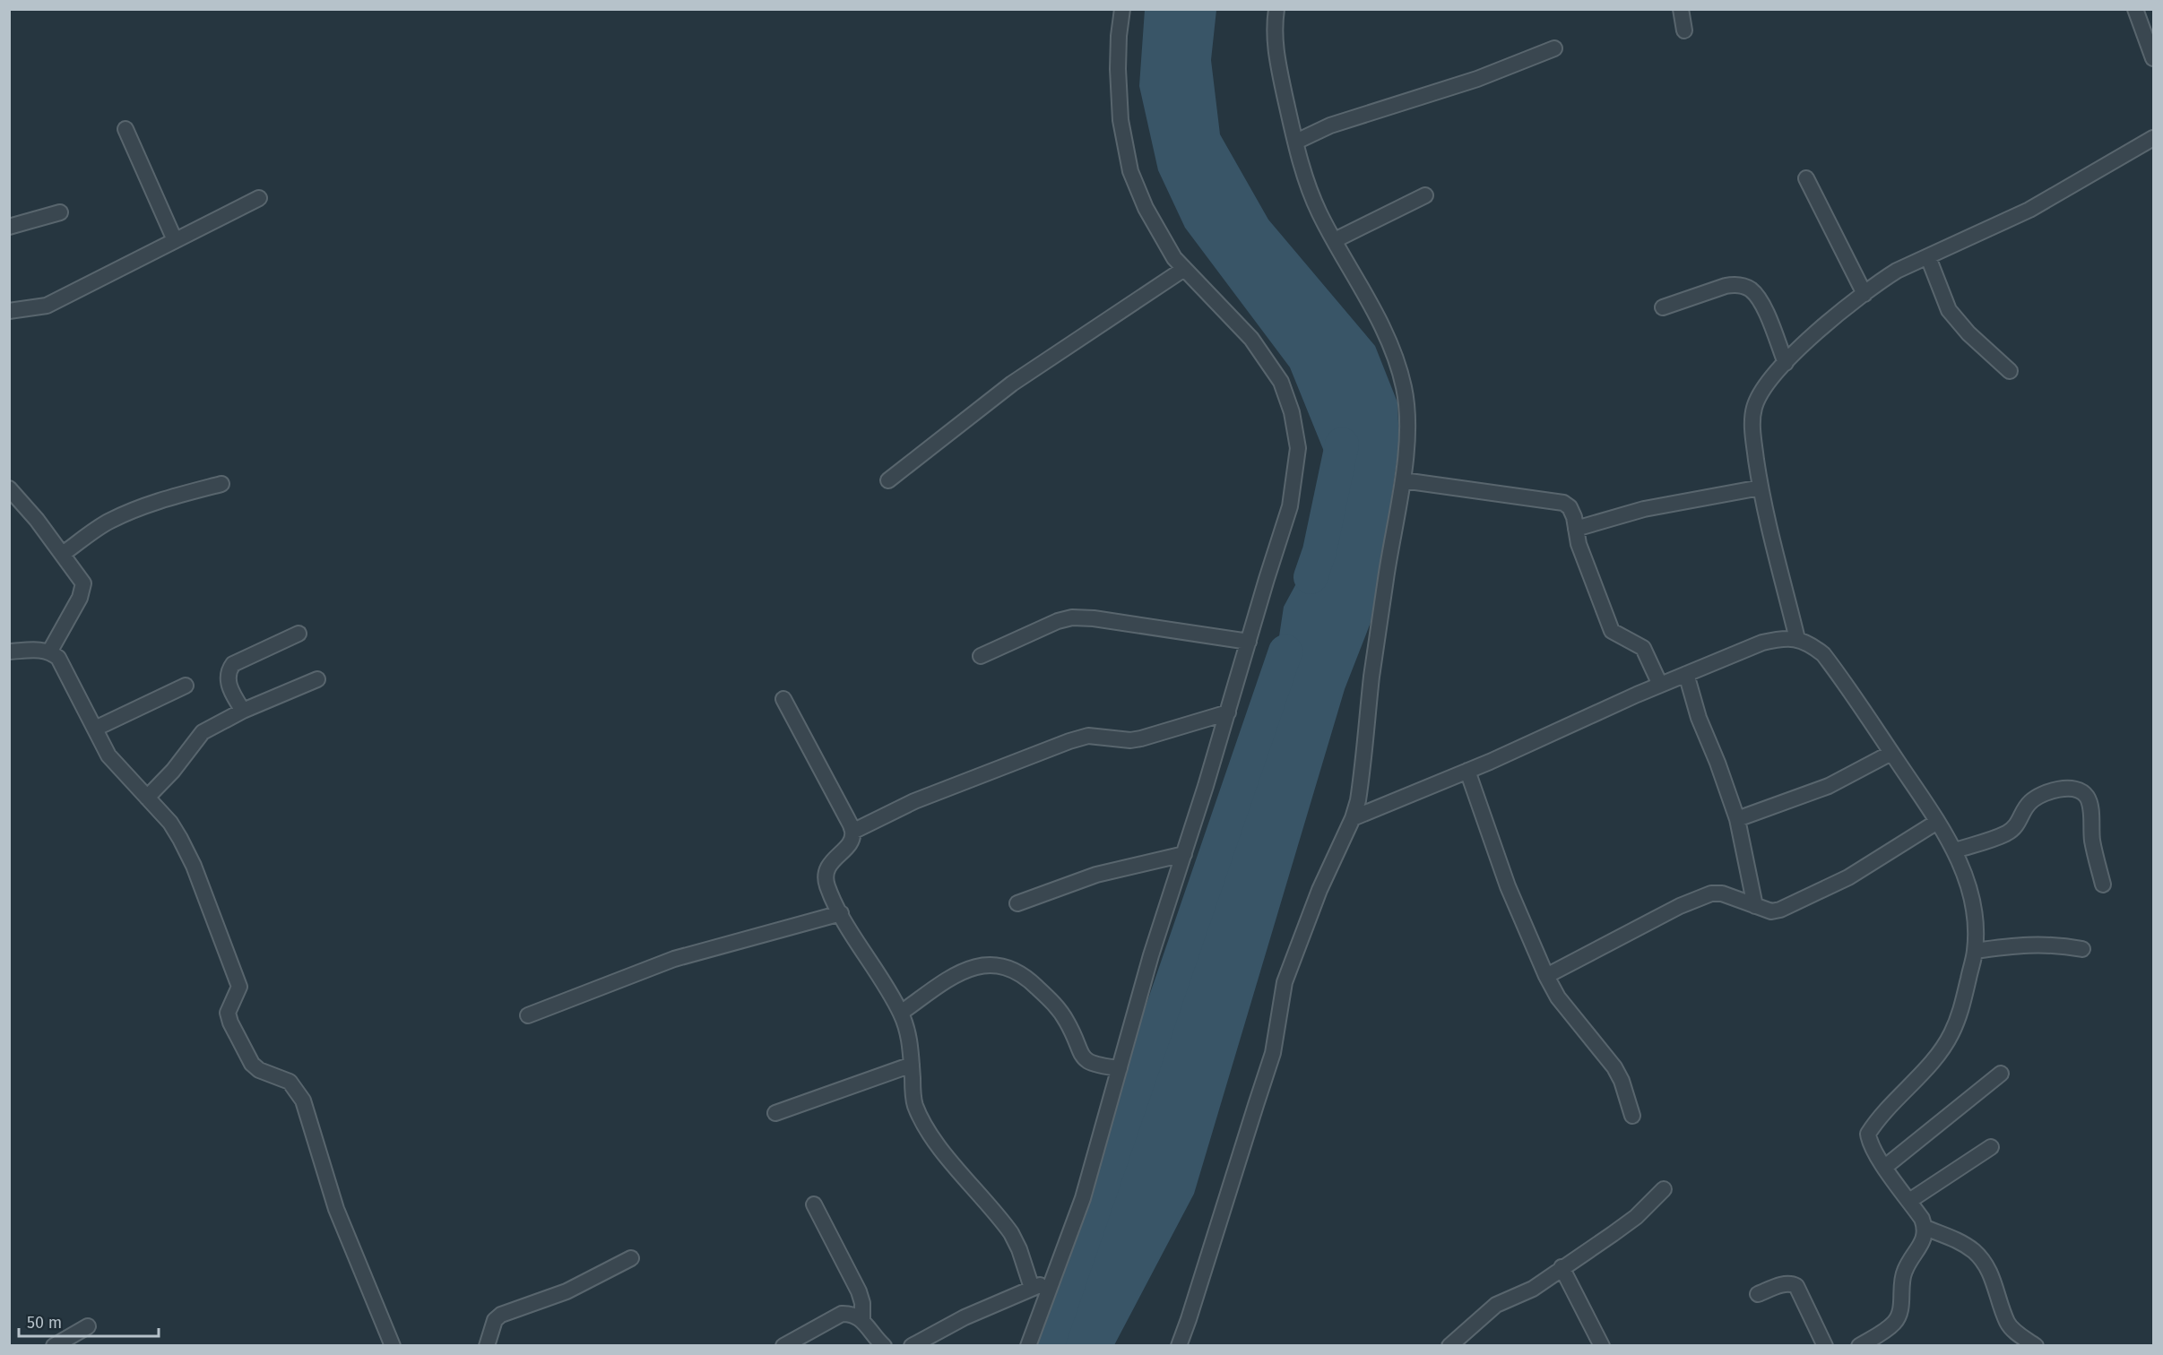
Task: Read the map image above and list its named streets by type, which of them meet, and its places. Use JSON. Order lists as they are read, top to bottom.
{
  "scale_bar": "50 m"
}
